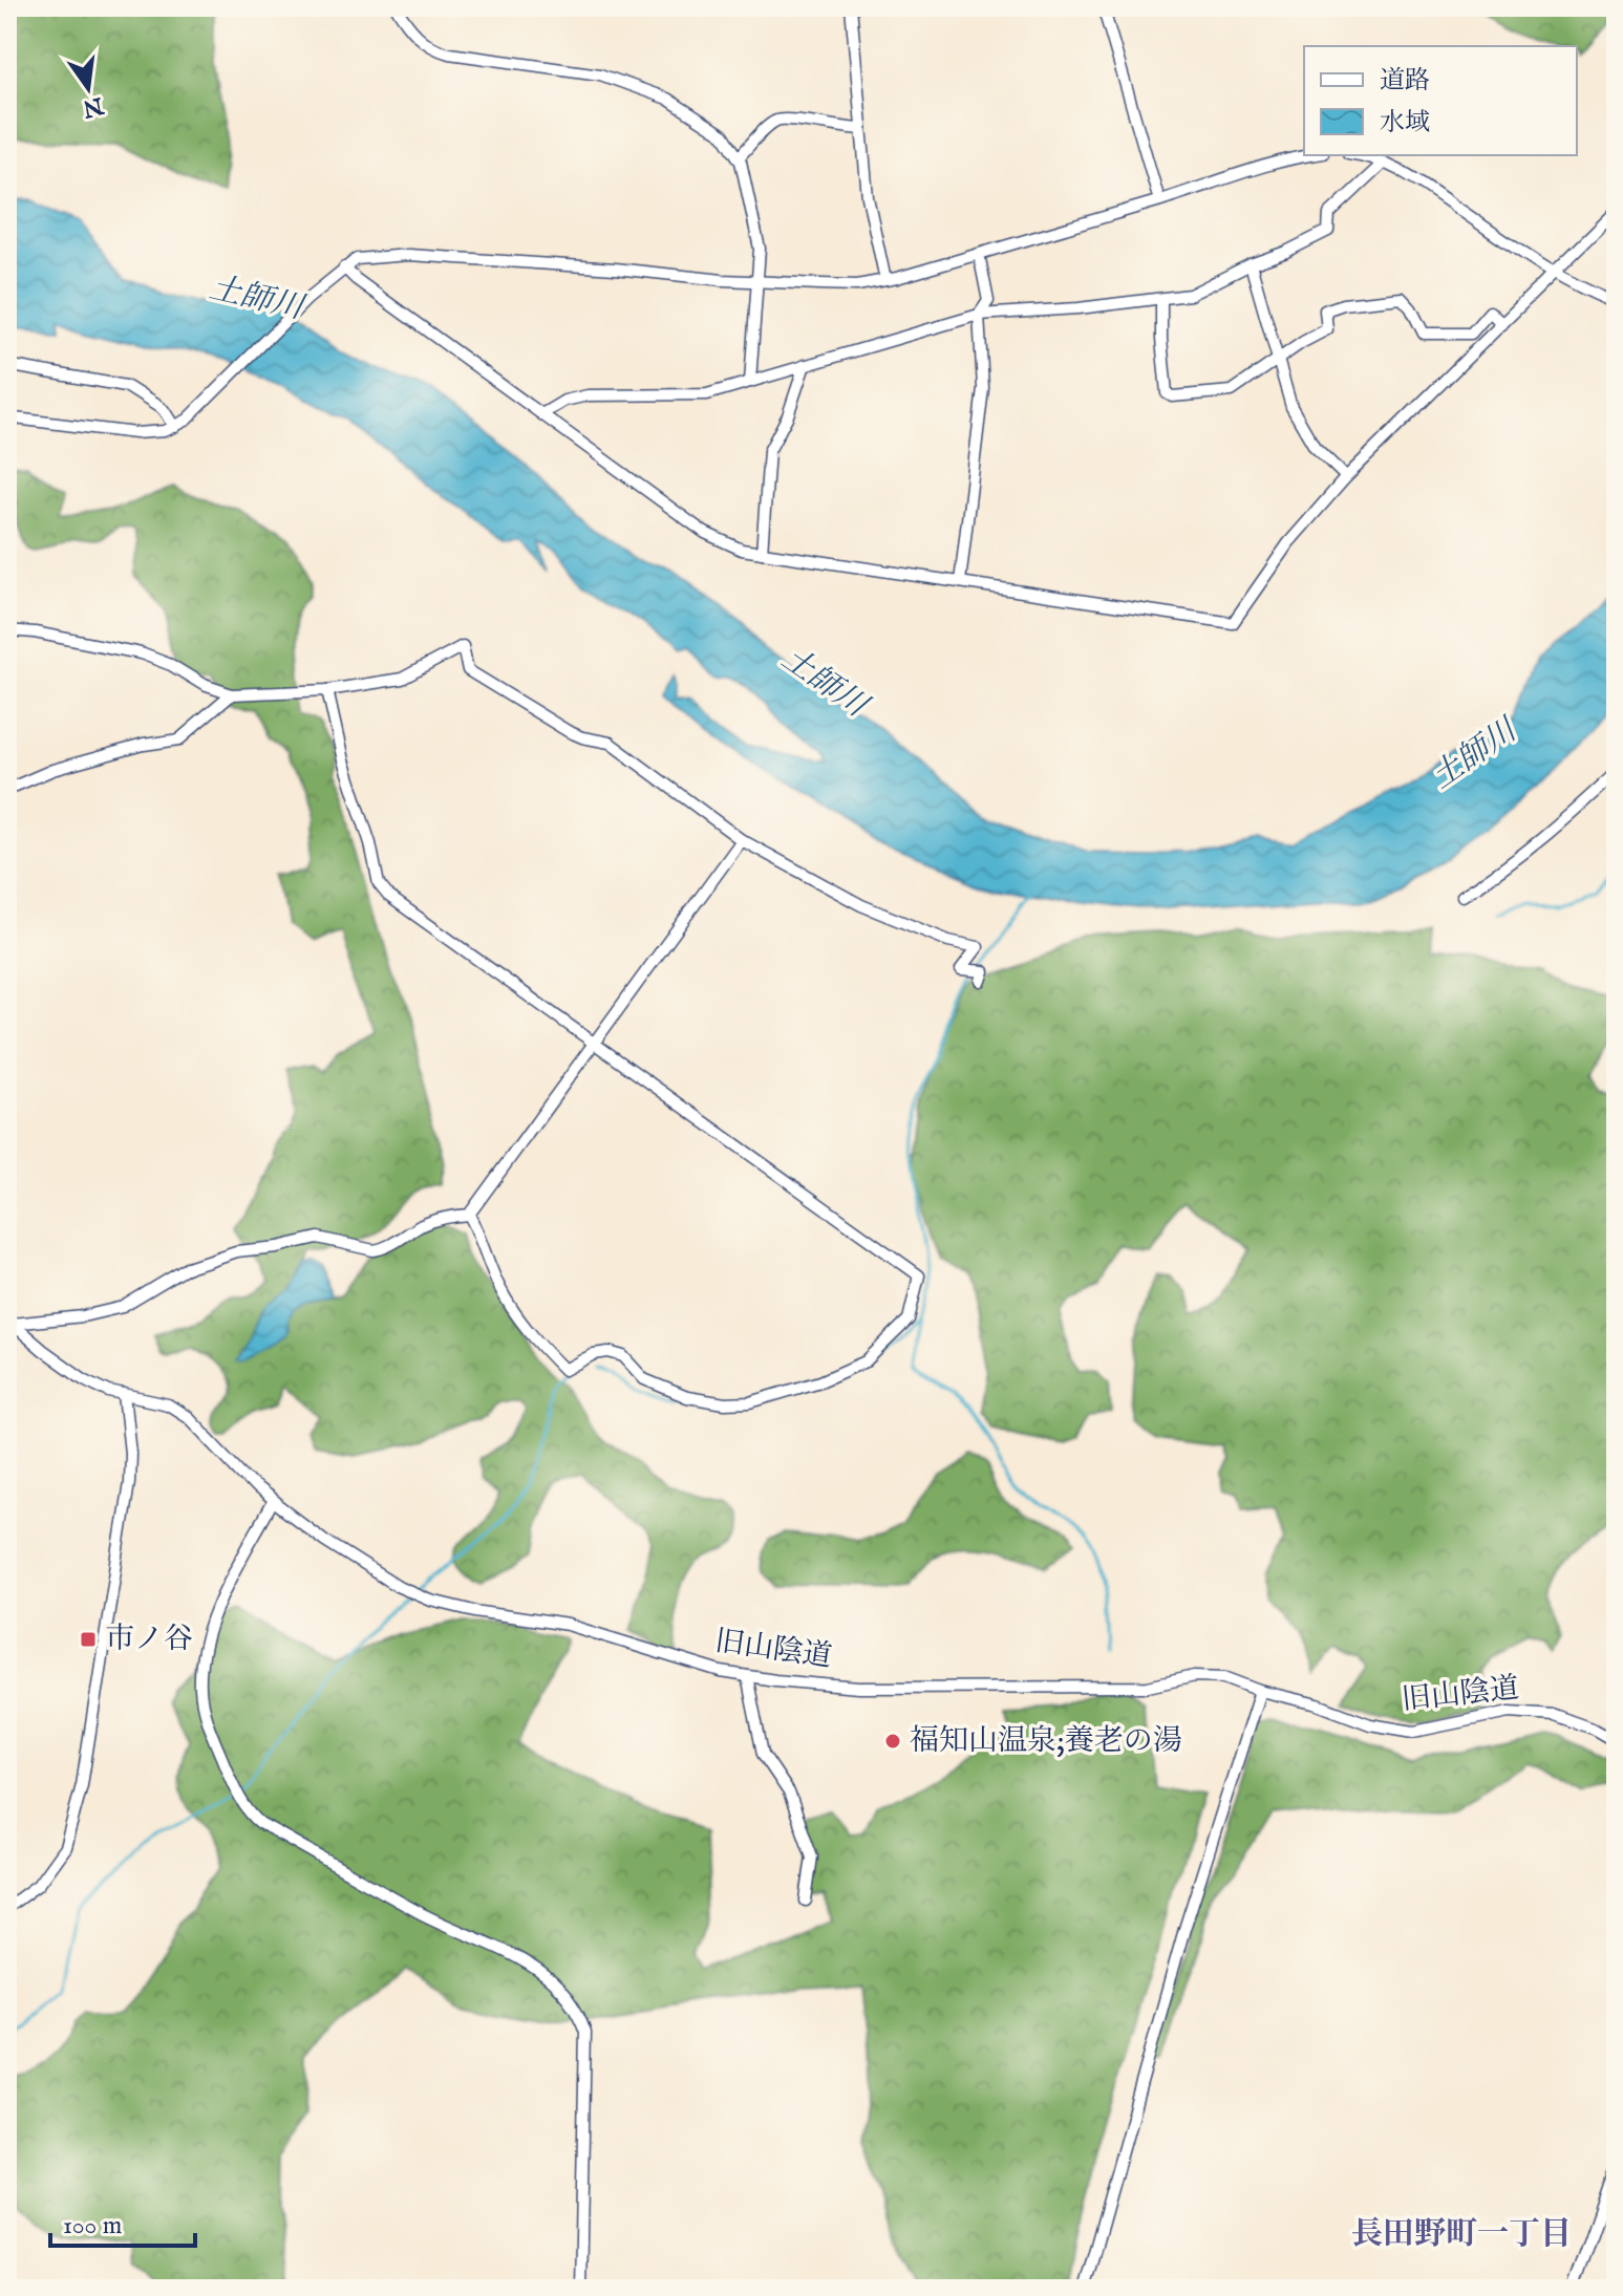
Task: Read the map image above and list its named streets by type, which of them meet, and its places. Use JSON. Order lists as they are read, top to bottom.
{
  "streets": {
    "street": ["旧山陰道"]
  },
  "districts": ["長田野町一丁目"],
  "water": ["土師川"],
  "places": {
    "transit": ["市ノ谷"],
    "other": ["福知山温泉;養老の湯"]
  },
  "legend": ["道路", "水域"],
  "scale_bar": "100 m",
  "north": "bottom"
}
